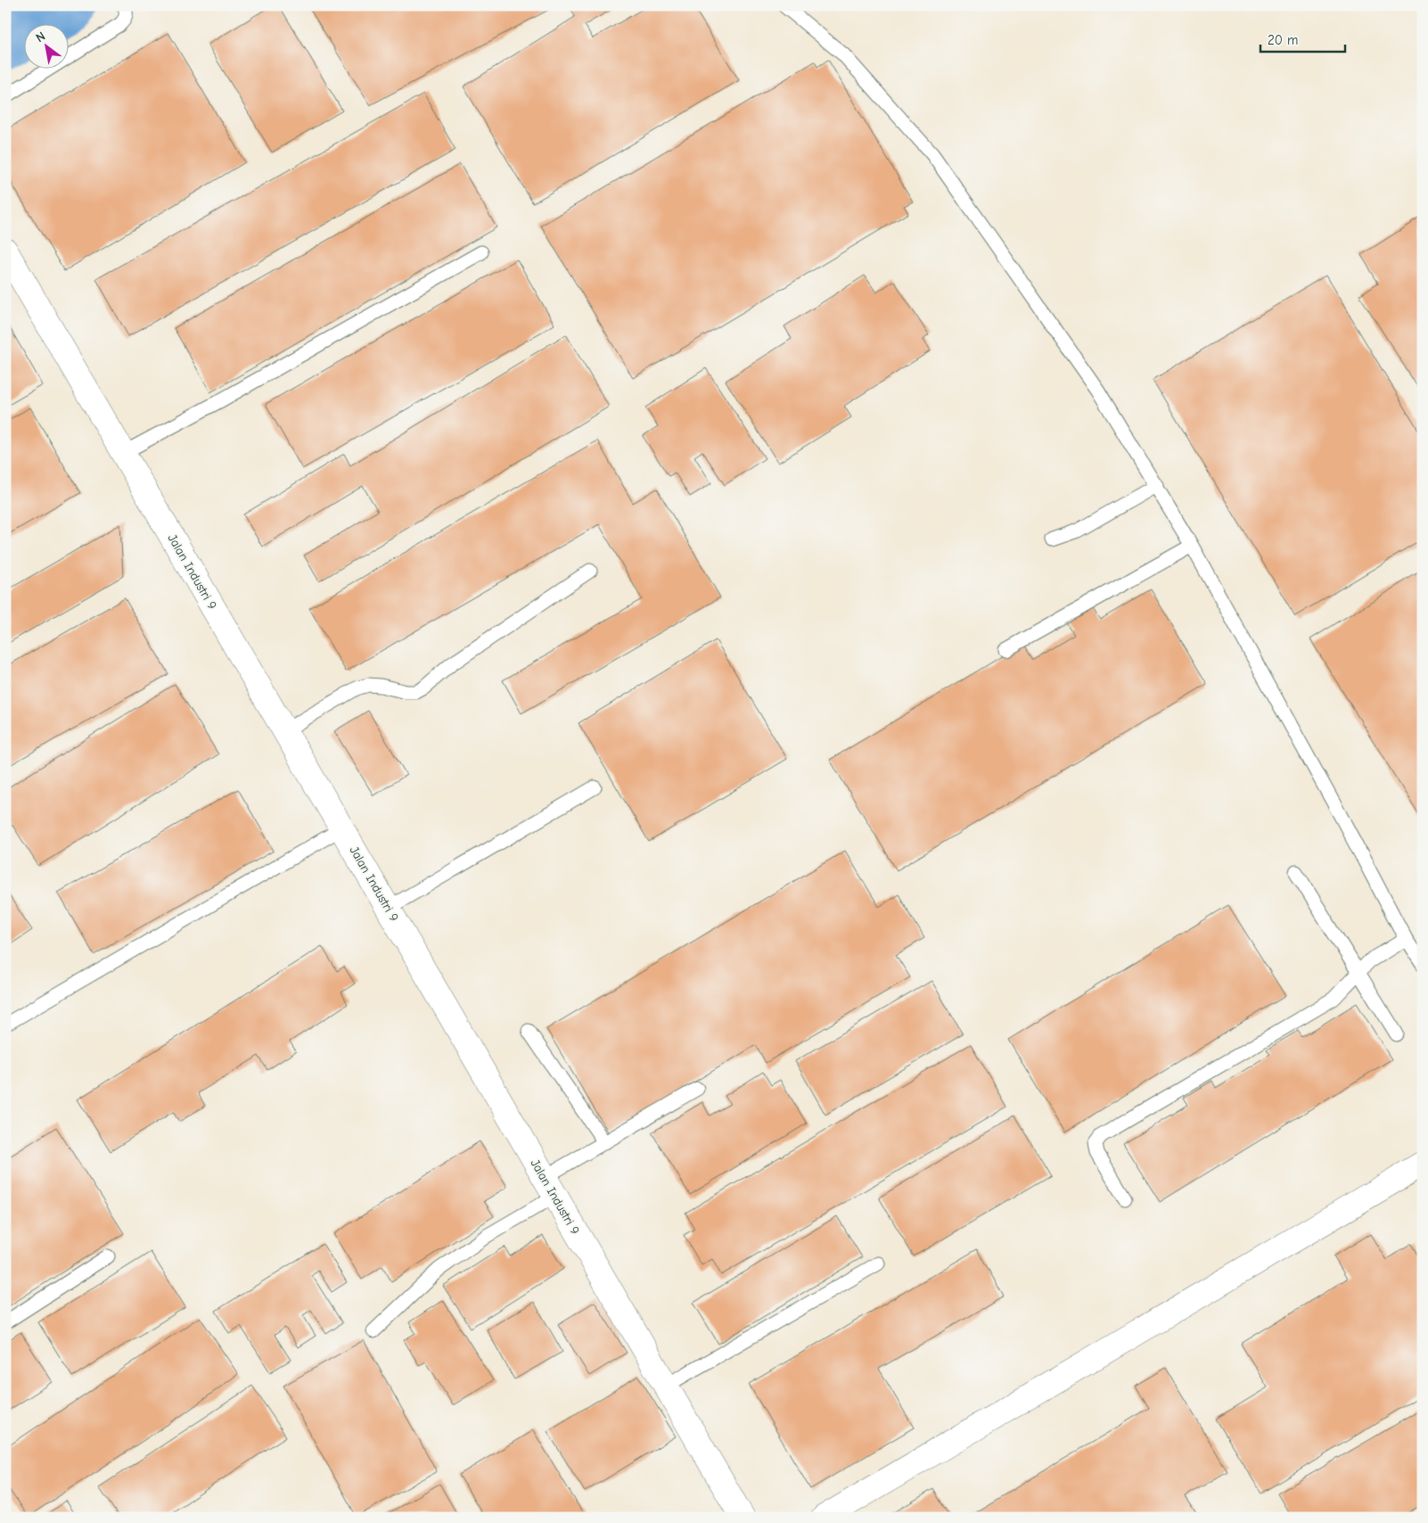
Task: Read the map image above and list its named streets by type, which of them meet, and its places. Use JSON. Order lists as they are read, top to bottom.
{
  "streets": {
    "street": ["Jalan Industri 9"]
  },
  "scale_bar": "20 m",
  "north": "top left"
}
